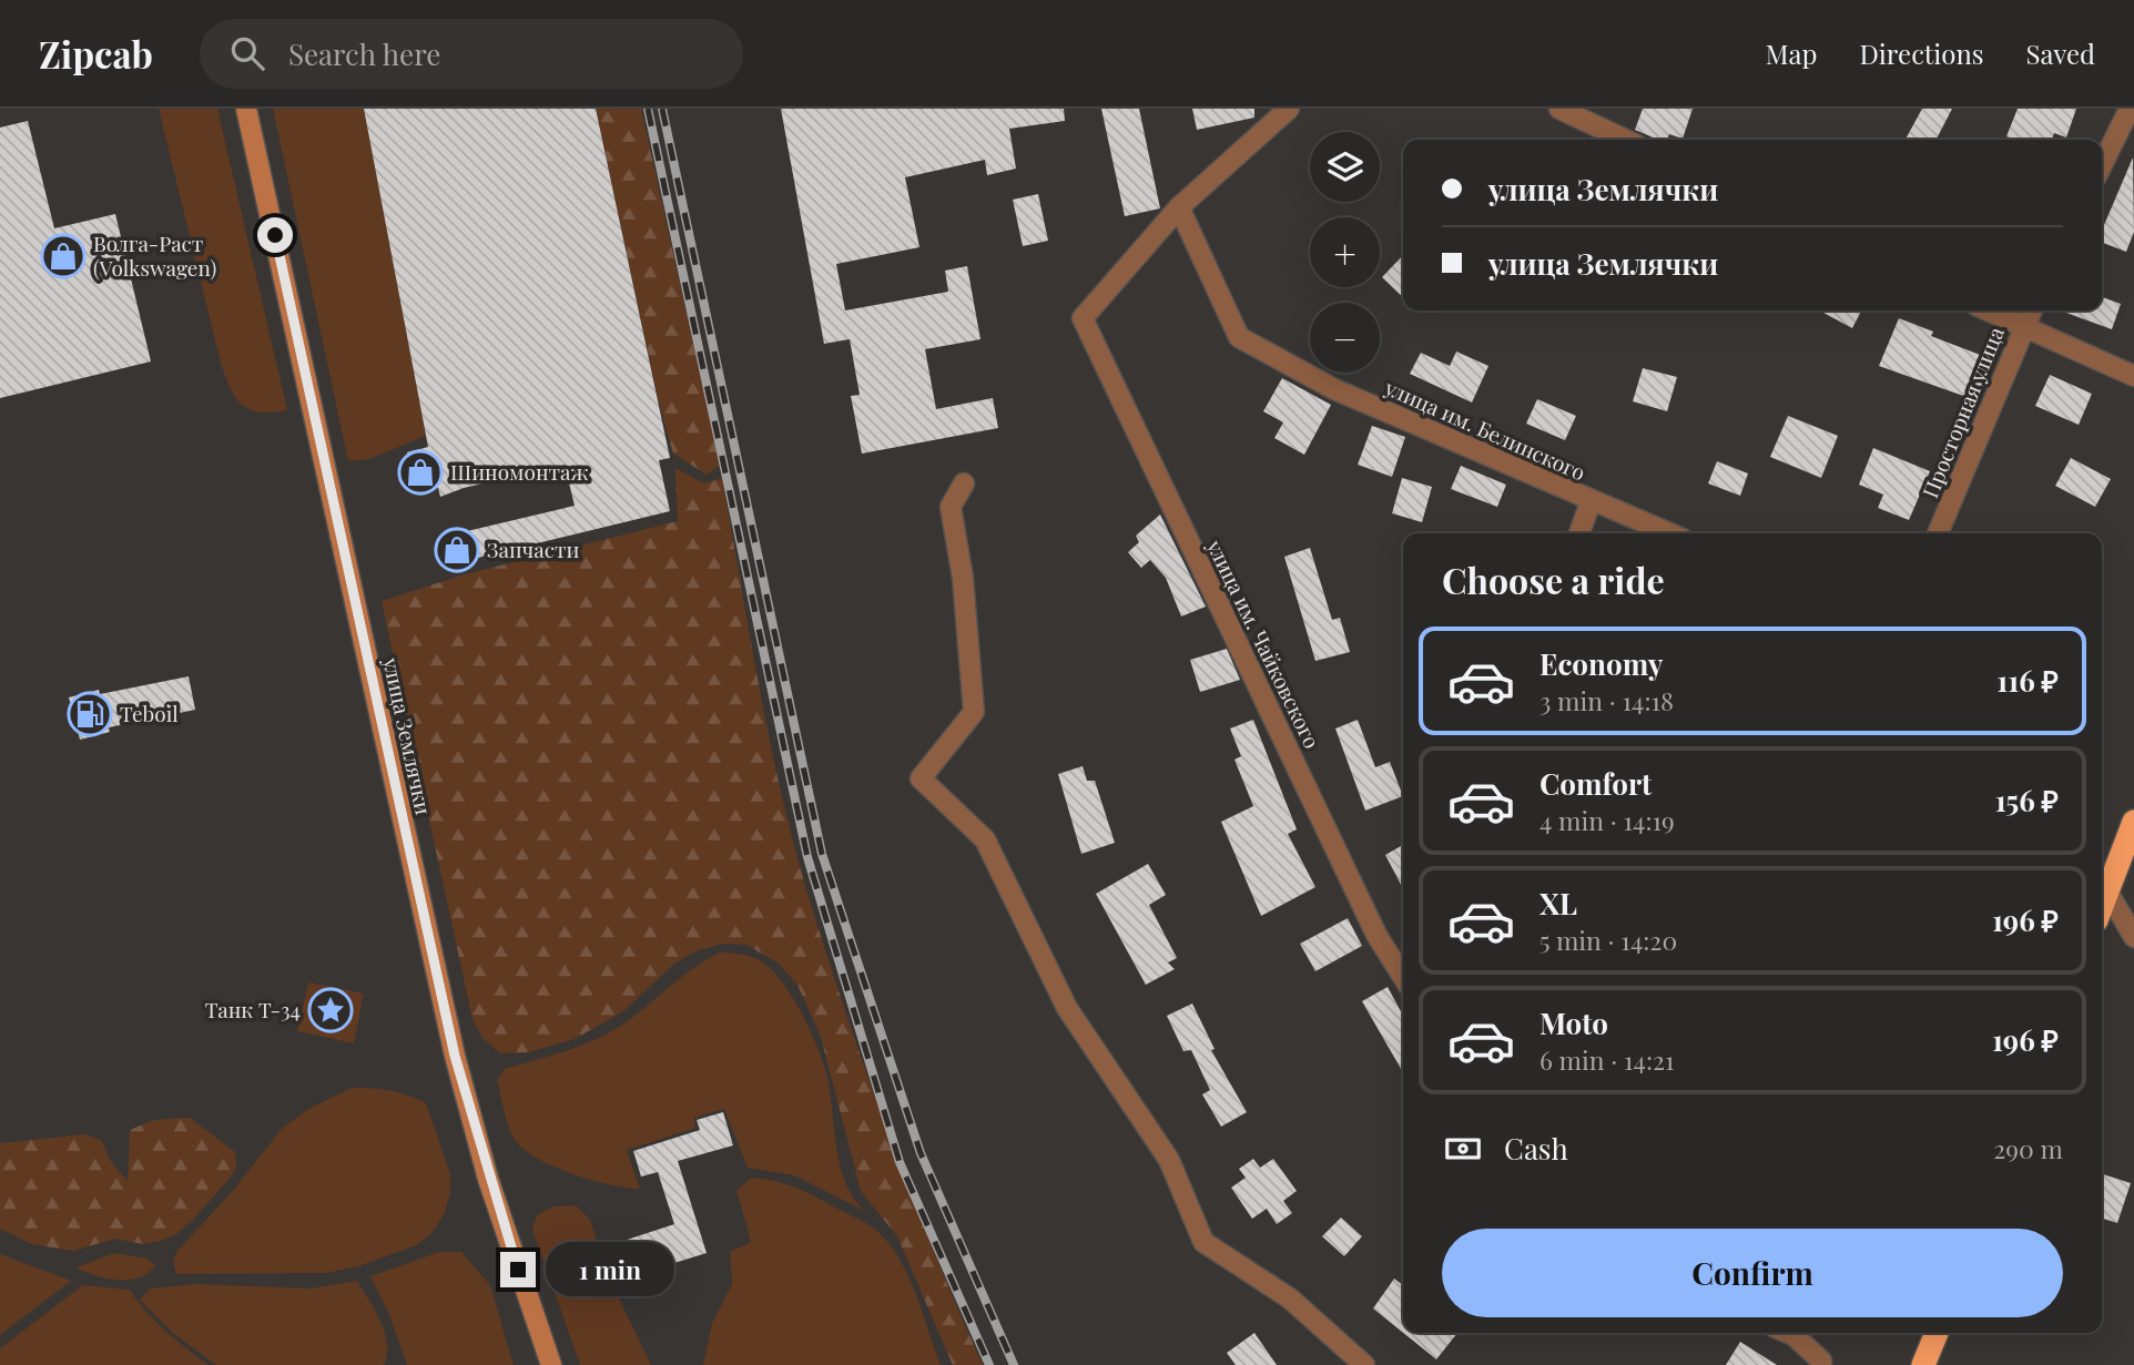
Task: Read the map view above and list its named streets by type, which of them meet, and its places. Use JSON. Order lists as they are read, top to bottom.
{
  "streets": {
    "main road": ["улица Землячки"],
    "street": ["Просторная улица", "улица им. Белинского", "улица им. Чайковского"]
  },
  "crossings": [
    ["улица им. Белинского", "улица им. Чайковского"]
  ],
  "places": {
    "shop": ["Волга-Раст (Volkswagen)", "Шиномонтаж", "Запчасти"],
    "fuel station": ["Teboil"],
    "place": ["Танк Т-34"]
  },
  "page": {
    "header": "Zipcab",
    "search": "Search here",
    "nav": ["Map", "Directions", "Saved"],
    "map_buttons": ["+", "−"],
    "banner": ["улица Землячки", "улица Землячки"],
    "heading": "Choose a ride",
    "list": [
      {
        "name": "Economy",
        "note": "3 min · 14:18",
        "value": "116 ₽"
      },
      {
        "name": "Comfort",
        "note": "4 min · 14:19",
        "value": "156 ₽"
      },
      {
        "name": "XL",
        "note": "5 min · 14:20",
        "value": "196 ₽"
      },
      {
        "name": "Moto",
        "note": "6 min · 14:21",
        "value": "196 ₽"
      }
    ],
    "pay": ["Cash", "290 m"],
    "buttons": "Confirm",
    "bubble": "1 min"
  }
}
